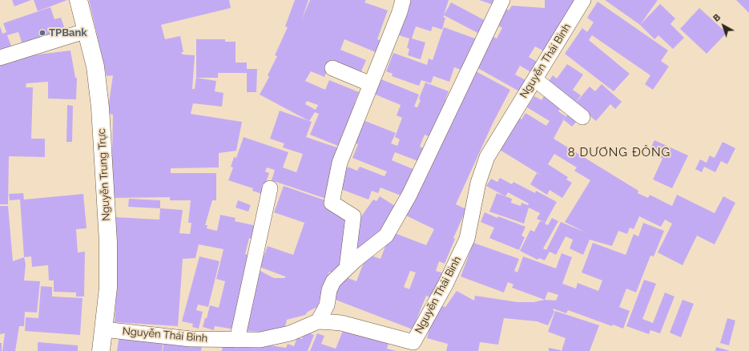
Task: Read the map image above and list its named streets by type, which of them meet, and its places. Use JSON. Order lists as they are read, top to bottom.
{
  "streets": {
    "main road": ["Nguyễn Trung Trực"],
    "street": ["Nguyễn Thái Bình"]
  },
  "crossings": [
    ["Nguyễn Thái Bình", "Nguyễn Trung Trực"]
  ],
  "districts": ["8 DƯƠNG ĐÔNG"],
  "places": ["TPBank"],
  "north": "top left"
}
